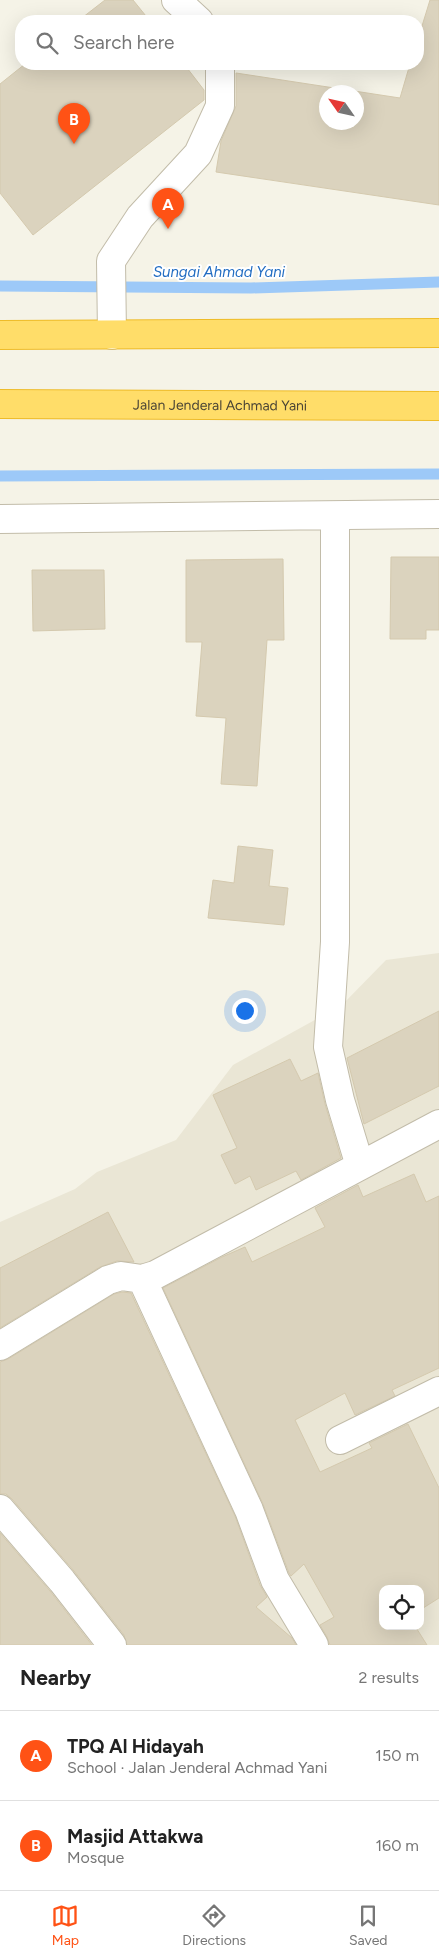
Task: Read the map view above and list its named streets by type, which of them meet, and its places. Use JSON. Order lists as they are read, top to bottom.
{
  "streets": {
    "highway": ["Jalan Jenderal Achmad Yani"]
  },
  "water": ["Sungai Ahmad Yani"],
  "north": "top left",
  "page": {
    "search": "Search here",
    "pins": ["B", "A"],
    "heading": ["Nearby", "2 results"],
    "list": [
      {
        "mark": "A",
        "name": "TPQ Al Hidayah",
        "note": "School · Jalan Jenderal Achmad Yani",
        "value": "150 m"
      },
      {
        "mark": "B",
        "name": "Masjid Attakwa",
        "note": "Mosque",
        "value": "160 m"
      }
    ],
    "nav": ["Map", "Directions", "Saved"]
  }
}
